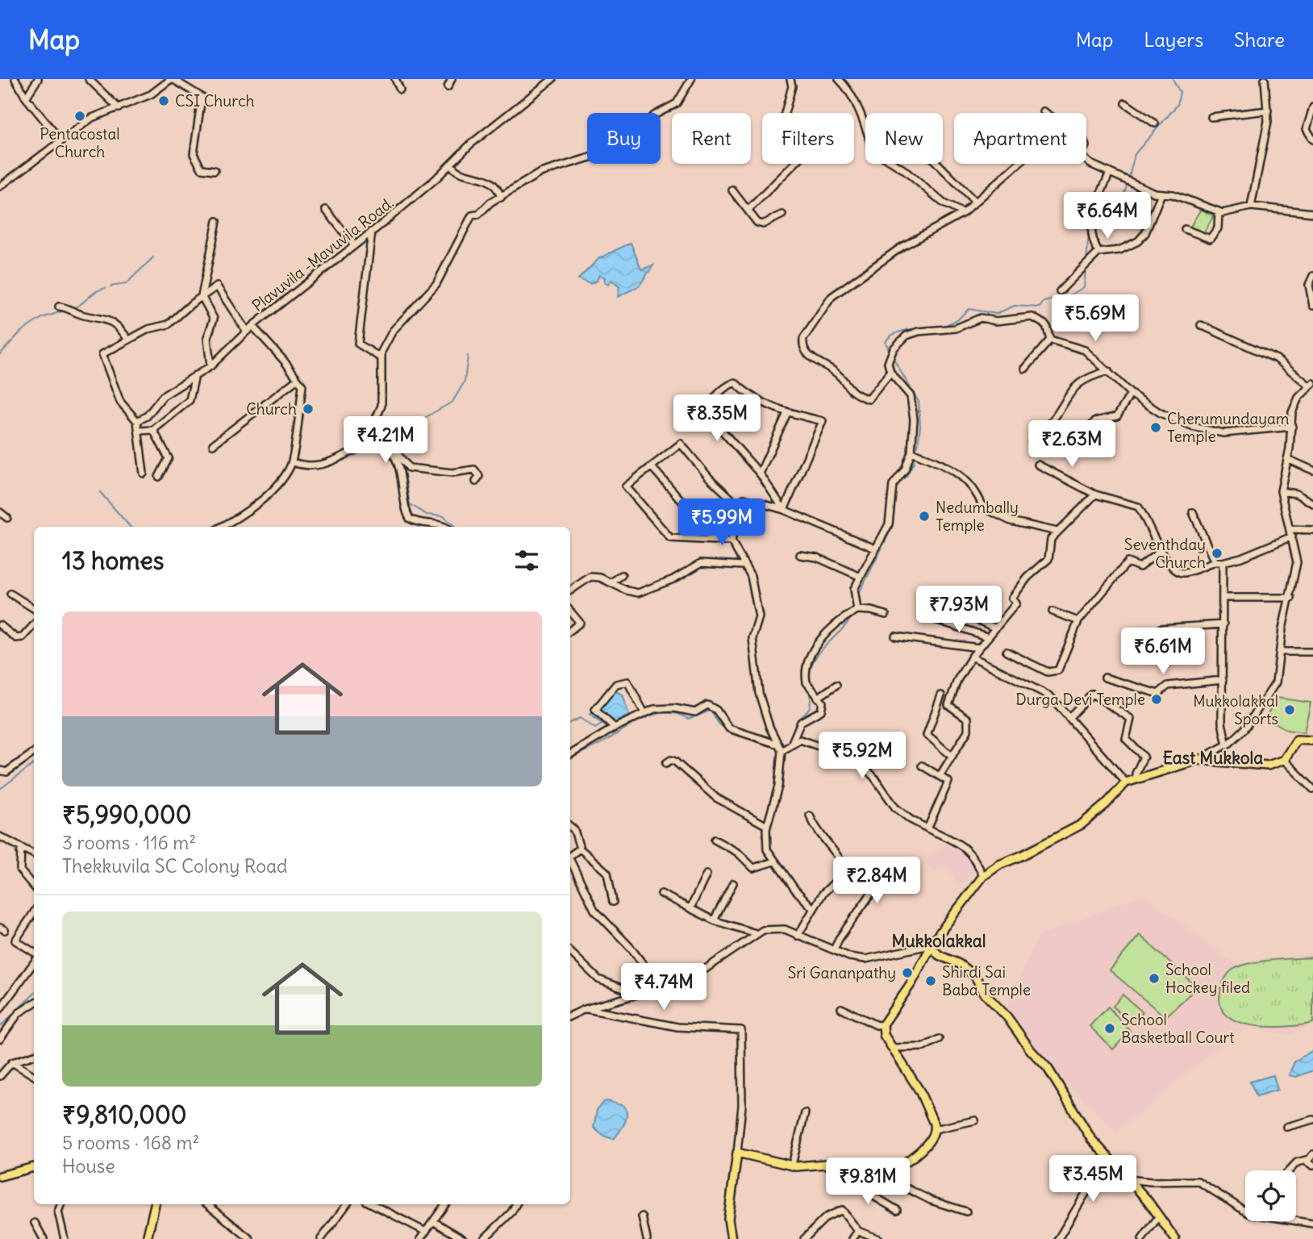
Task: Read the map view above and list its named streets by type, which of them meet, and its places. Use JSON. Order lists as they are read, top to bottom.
{
  "streets": {
    "street": ["Plavuvila -Mavuvila Road."]
  },
  "districts": ["East Mukkola", "Mukkolakkal"],
  "places": [
    "CSI Church",
    "Pentacostal Church",
    "Church",
    "Cherumundayam Temple",
    "Nedumbally Temple",
    "Seventhday Church",
    "Durga Devi Temple",
    "Mukkolakkal Sports",
    "Sri Gananpathy",
    "School Hockey filed",
    "Shirdi Sai Baba Temple",
    "School Basketball Court"
  ],
  "page": {
    "header": "Map",
    "nav": ["Map", "Layers", "Share"],
    "chip": [
      "Buy",
      "Rent",
      "Filters",
      "New",
      "Apartment"
    ],
    "price": [
      "₹6.64M",
      "₹5.69M",
      "₹8.35M",
      "₹4.21M",
      "₹2.63M",
      "₹5.99M",
      "₹7.93M",
      "₹6.61M",
      "₹5.92M",
      "₹2.84M",
      "₹4.74M",
      "₹3.45M",
      "₹9.81M"
    ],
    "heading": "13 homes",
    "list": [
      {
        "name": "₹5,990,000",
        "note": "3 rooms · 116 m² · Thekkuvila SC Colony Road"
      },
      {
        "name": "₹9,810,000",
        "note": "5 rooms · 168 m² · House"
      }
    ]
  }
}
